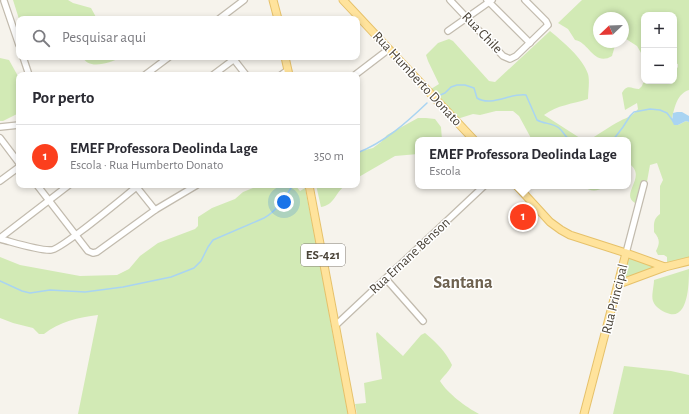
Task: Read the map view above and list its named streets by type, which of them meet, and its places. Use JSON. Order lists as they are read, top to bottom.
{
  "streets": {
    "main road": ["Rua Humberto Donato", "ES-421", "Rua Principal"],
    "street": ["Rua Chile", "Rua Ernane Benson"]
  },
  "crossings": [
    ["ES-421", "Rua Ernane Benson"]
  ],
  "districts": ["Santana"],
  "north": "bottom left",
  "page": {
    "map_buttons": ["+", "−"],
    "search": "Pesquisar aqui",
    "heading": "Por perto",
    "list": [
      {
        "mark": "1",
        "name": "EMEF Professora Deolinda Lage",
        "note": "Escola · Rua Humberto Donato",
        "value": "350 m"
      }
    ],
    "popup": ["EMEF Professora Deolinda Lage", "Escola"],
    "pins": "1"
  }
}
